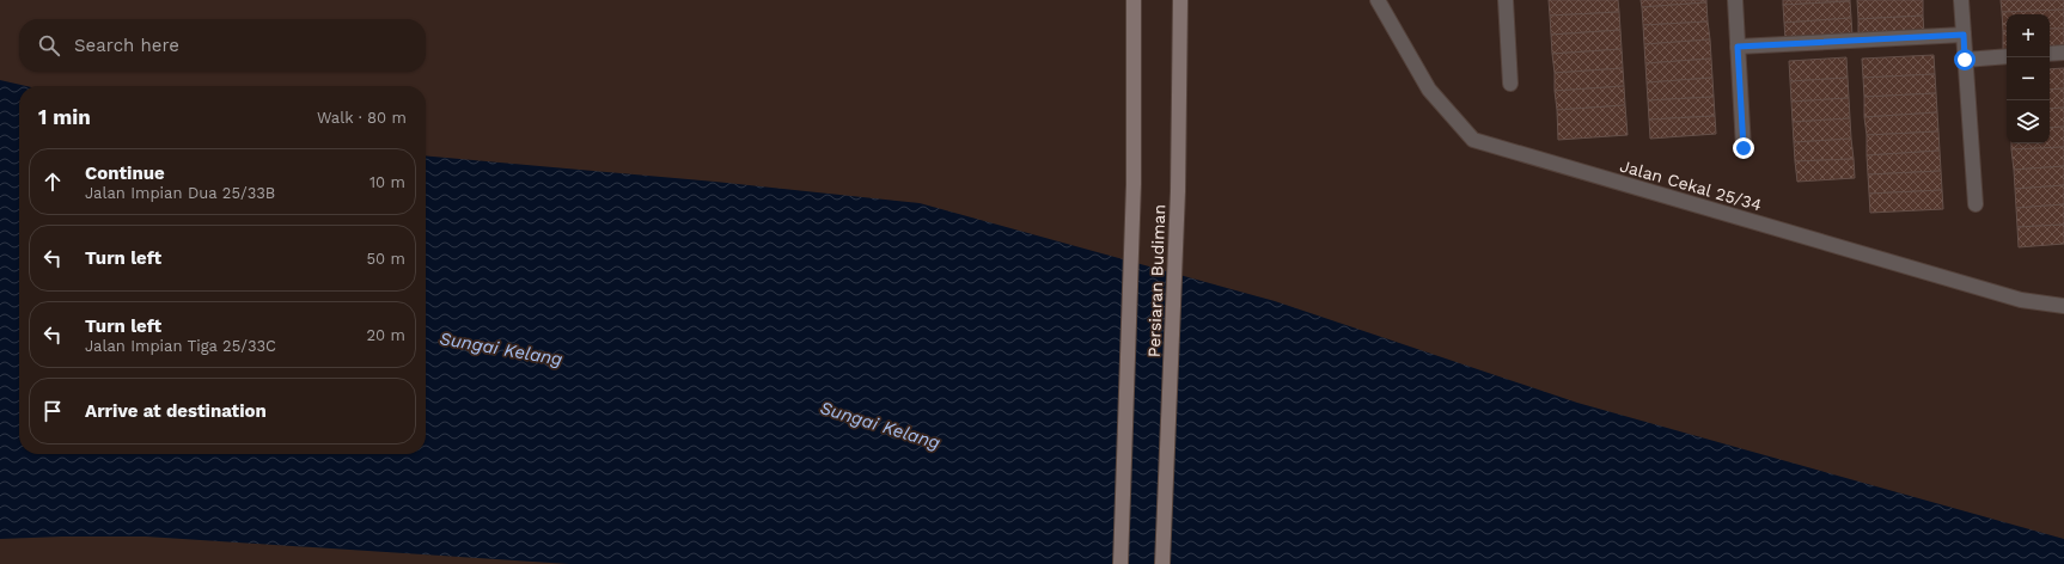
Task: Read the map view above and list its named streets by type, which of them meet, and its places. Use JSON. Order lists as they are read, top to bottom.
{
  "streets": {
    "main road": ["Persiaran Budiman"],
    "street": ["Jalan Cekal 25/34"]
  },
  "water": ["Sungai Kelang"],
  "page": {
    "map_buttons": ["+", "−"],
    "search": "Search here",
    "heading": ["1 min", "Walk · 80 m"],
    "list": [
      ["Continue", "Jalan Impian Dua 25/33B", "10 m"],
      ["Turn left", "50 m"],
      ["Turn left", "Jalan Impian Tiga 25/33C", "20 m"],
      "Arrive at destination"
    ]
  }
}
